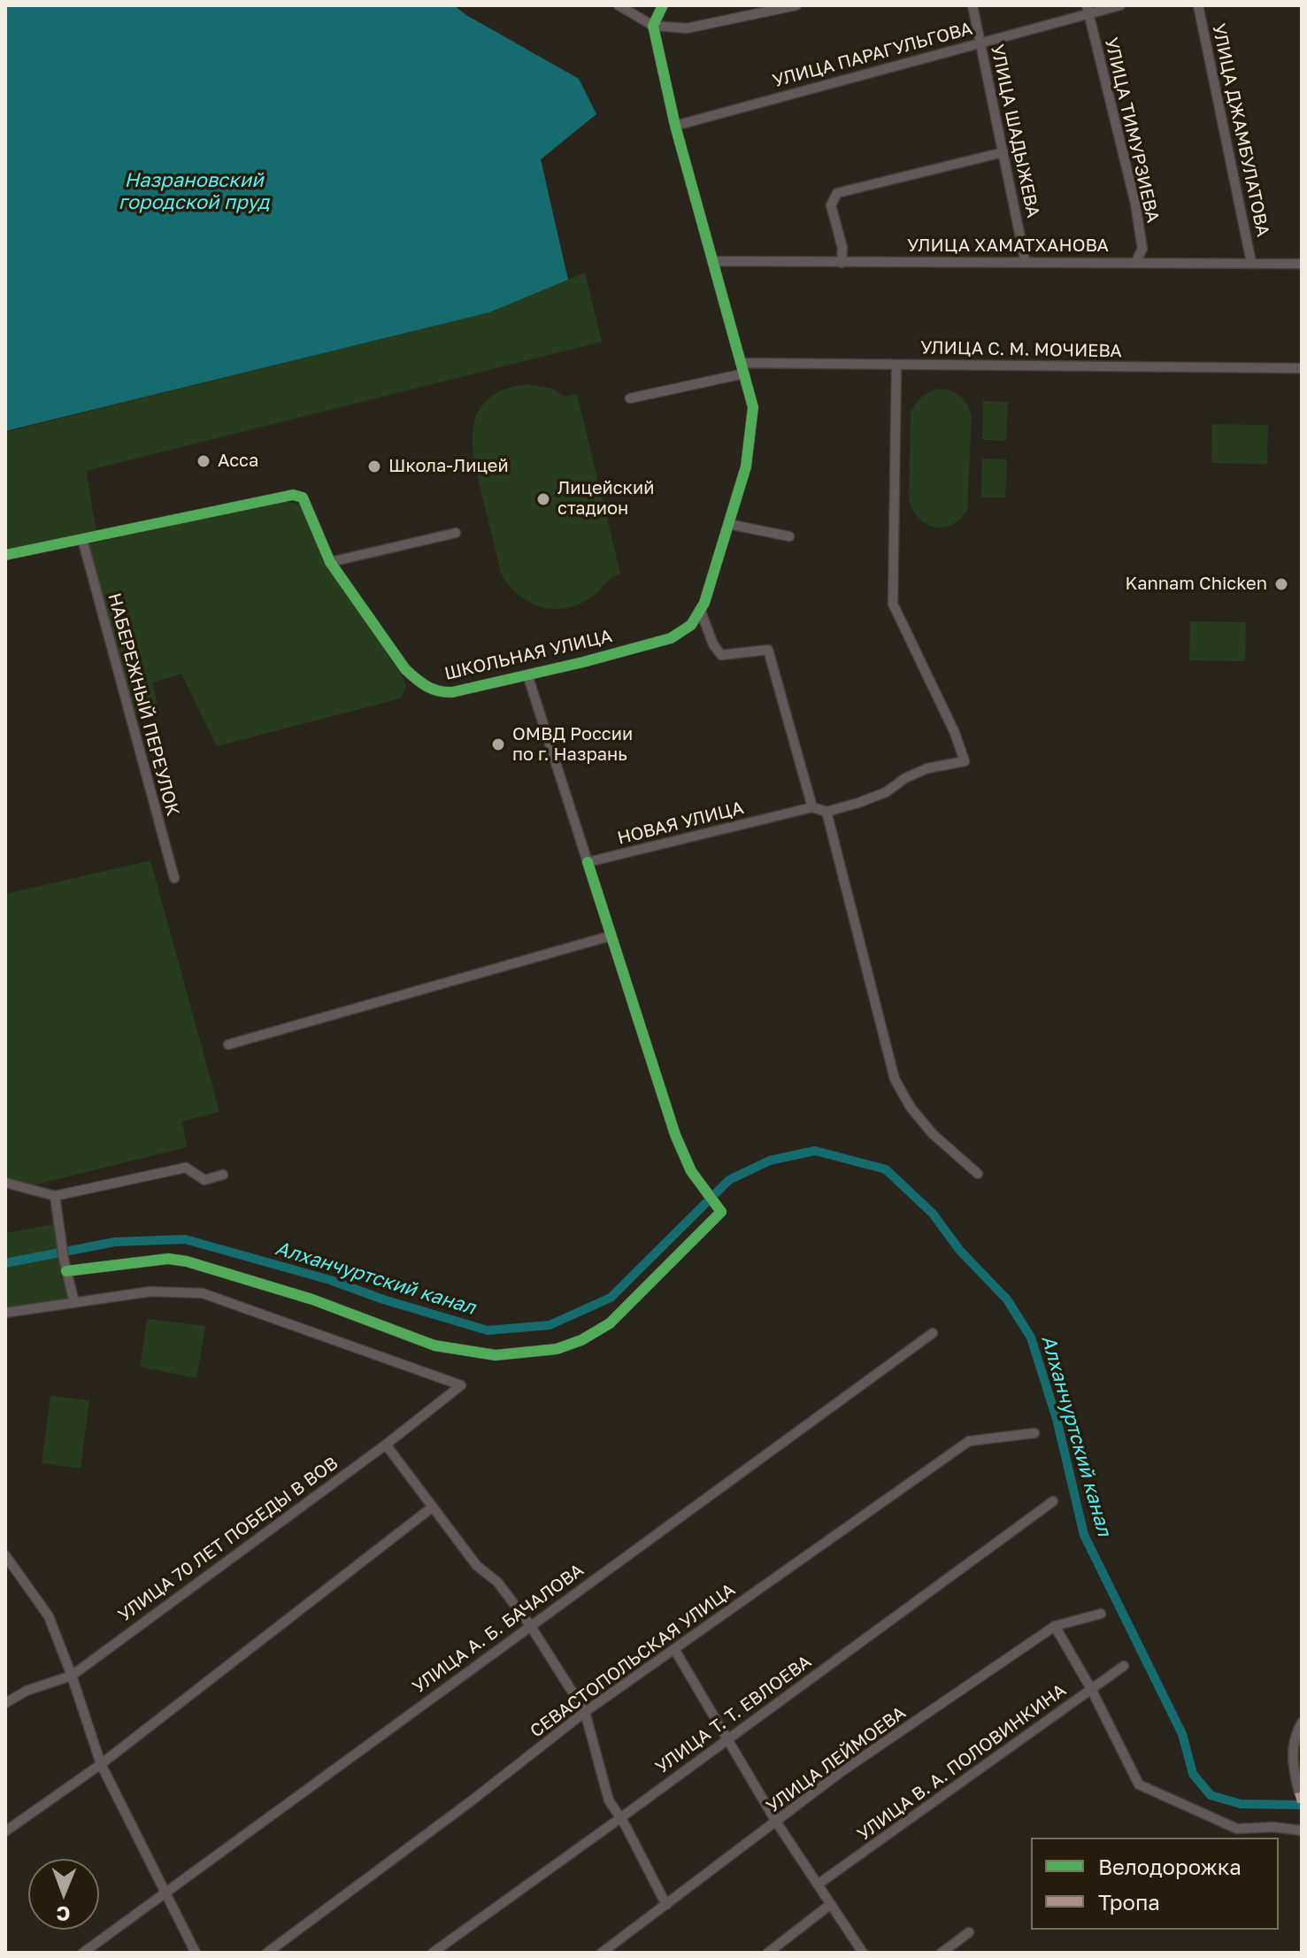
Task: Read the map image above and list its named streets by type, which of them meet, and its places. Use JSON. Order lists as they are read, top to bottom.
{
  "streets": {
    "street": [
      "УЛИЦА ПАРАГУЛЬГОВА",
      "УЛИЦА ТИМУРЗИЕВА",
      "УЛИЦА ДЖАМБУЛАТОВА",
      "УЛИЦА ШАДЫЖЕВА",
      "УЛИЦА ХАМАТХАНОВА",
      "УЛИЦА С. М. МОЧИЕВА",
      "ШКОЛЬНАЯ УЛИЦА",
      "НАБЕРЕЖНЫЙ ПЕРЕУЛОК",
      "НОВАЯ УЛИЦА",
      "УЛИЦА 70 ЛЕТ ПОБЕДЫ В ВОВ",
      "УЛИЦА А. Б. БАЧАЛОВА",
      "СЕВАСТОПОЛЬСКАЯ УЛИЦА",
      "УЛИЦА Т. Т. ЕВЛОЕВА",
      "УЛИЦА ЛЕЙМОЕВА",
      "УЛИЦА В. А. ПОЛОВИНКИНА"
    ]
  },
  "crossings": [
    ["УЛИЦА ПАРАГУЛЬГОВА", "УЛИЦА ТИМУРЗИЕВА"],
    ["УЛИЦА ПАРАГУЛЬГОВА", "УЛИЦА ШАДЫЖЕВА"],
    ["УЛИЦА ТИМУРЗИЕВА", "УЛИЦА ХАМАТХАНОВА"],
    ["УЛИЦА ДЖАМБУЛАТОВА", "УЛИЦА ХАМАТХАНОВА"],
    ["УЛИЦА ШАДЫЖЕВА", "УЛИЦА ХАМАТХАНОВА"],
    ["ШКОЛЬНАЯ УЛИЦА", "НАБЕРЕЖНЫЙ ПЕРЕУЛОК"]
  ],
  "water": ["Назрановский городской пруд", "Алханчуртский канал"],
  "places": [
    "Асса",
    "Школа-Лицей",
    "Лицейский стадион",
    "Kannam Chicken",
    "ОМВД России по г. Назрань"
  ],
  "legend": ["Велодорожка", "Тропа"],
  "north": "bottom"
}
